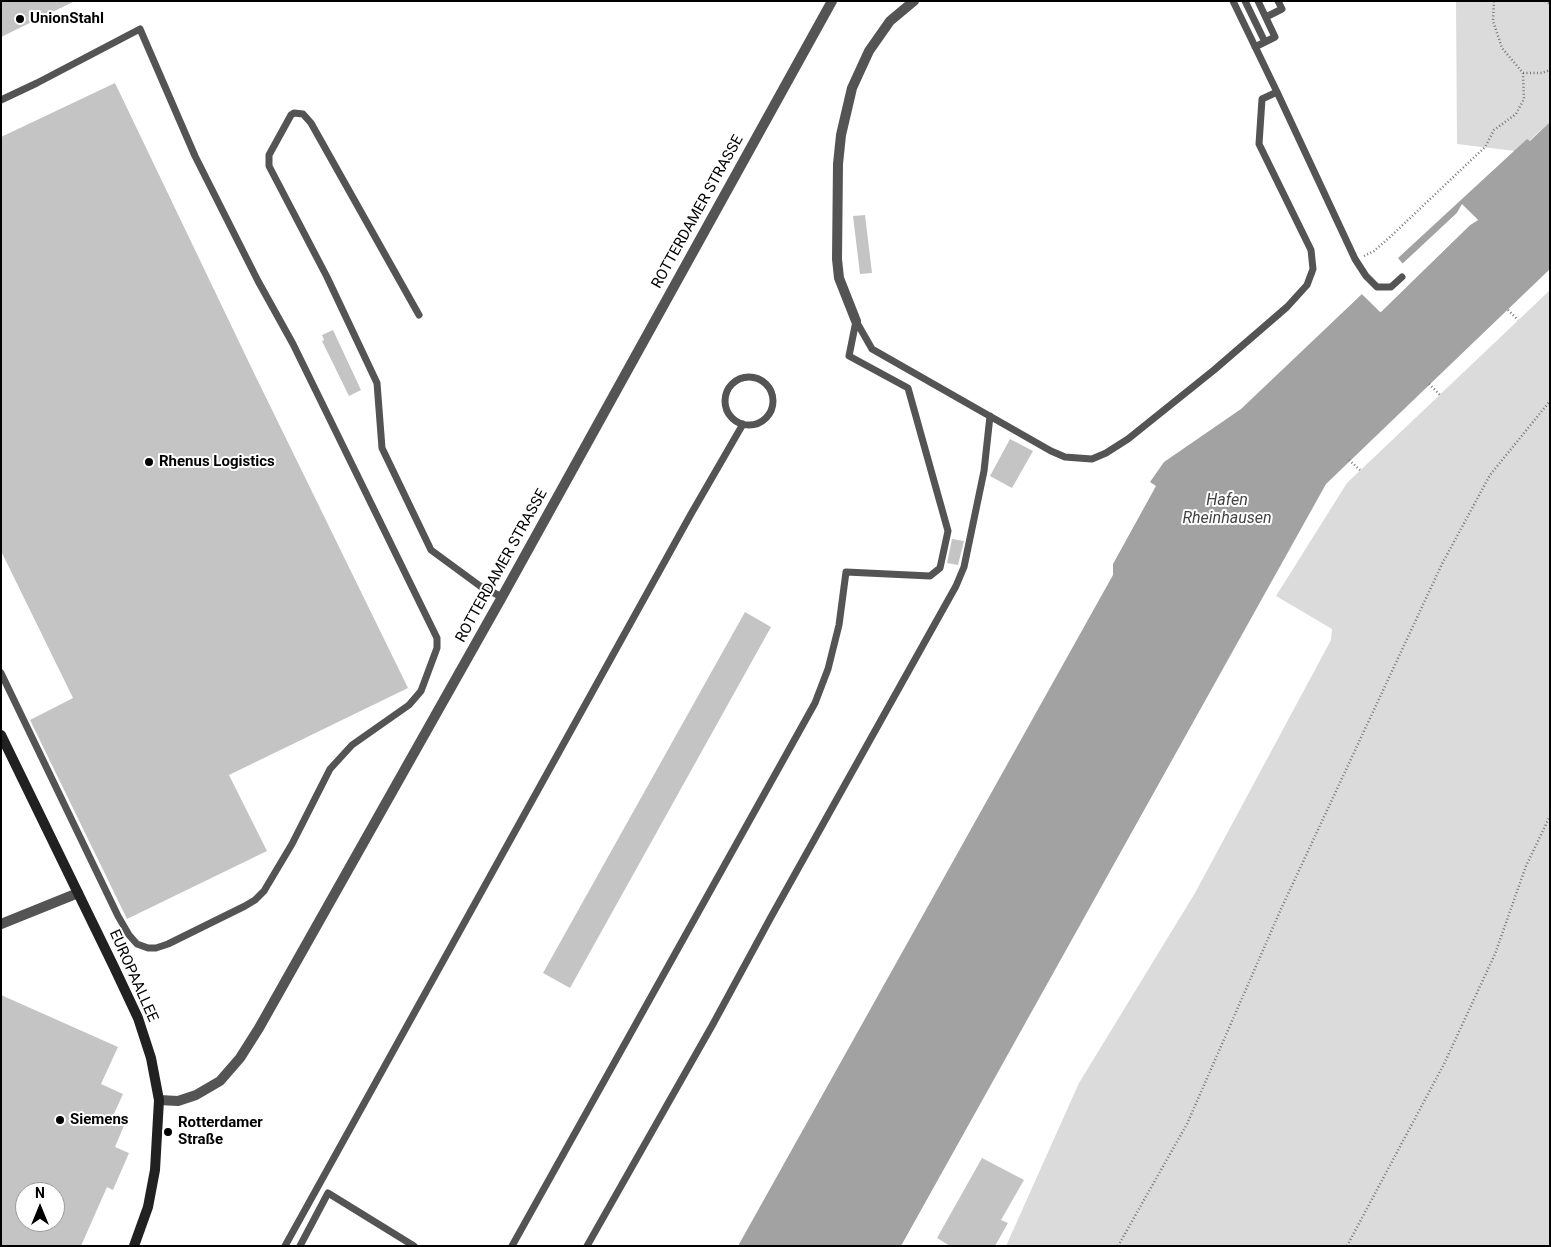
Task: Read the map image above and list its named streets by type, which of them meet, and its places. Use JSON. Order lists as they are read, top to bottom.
{
  "streets": {
    "main road": ["EUROPAALLEE"],
    "street": ["ROTTERDAMER STRASSE"]
  },
  "crossings": [
    ["ROTTERDAMER STRASSE", "EUROPAALLEE"]
  ],
  "water": ["Hafen Rheinhausen"],
  "places": [
    "UnionStahl",
    "Rhenus Logistics",
    "Siemens",
    "Rotterdamer Straße"
  ],
  "north": "top"
}
